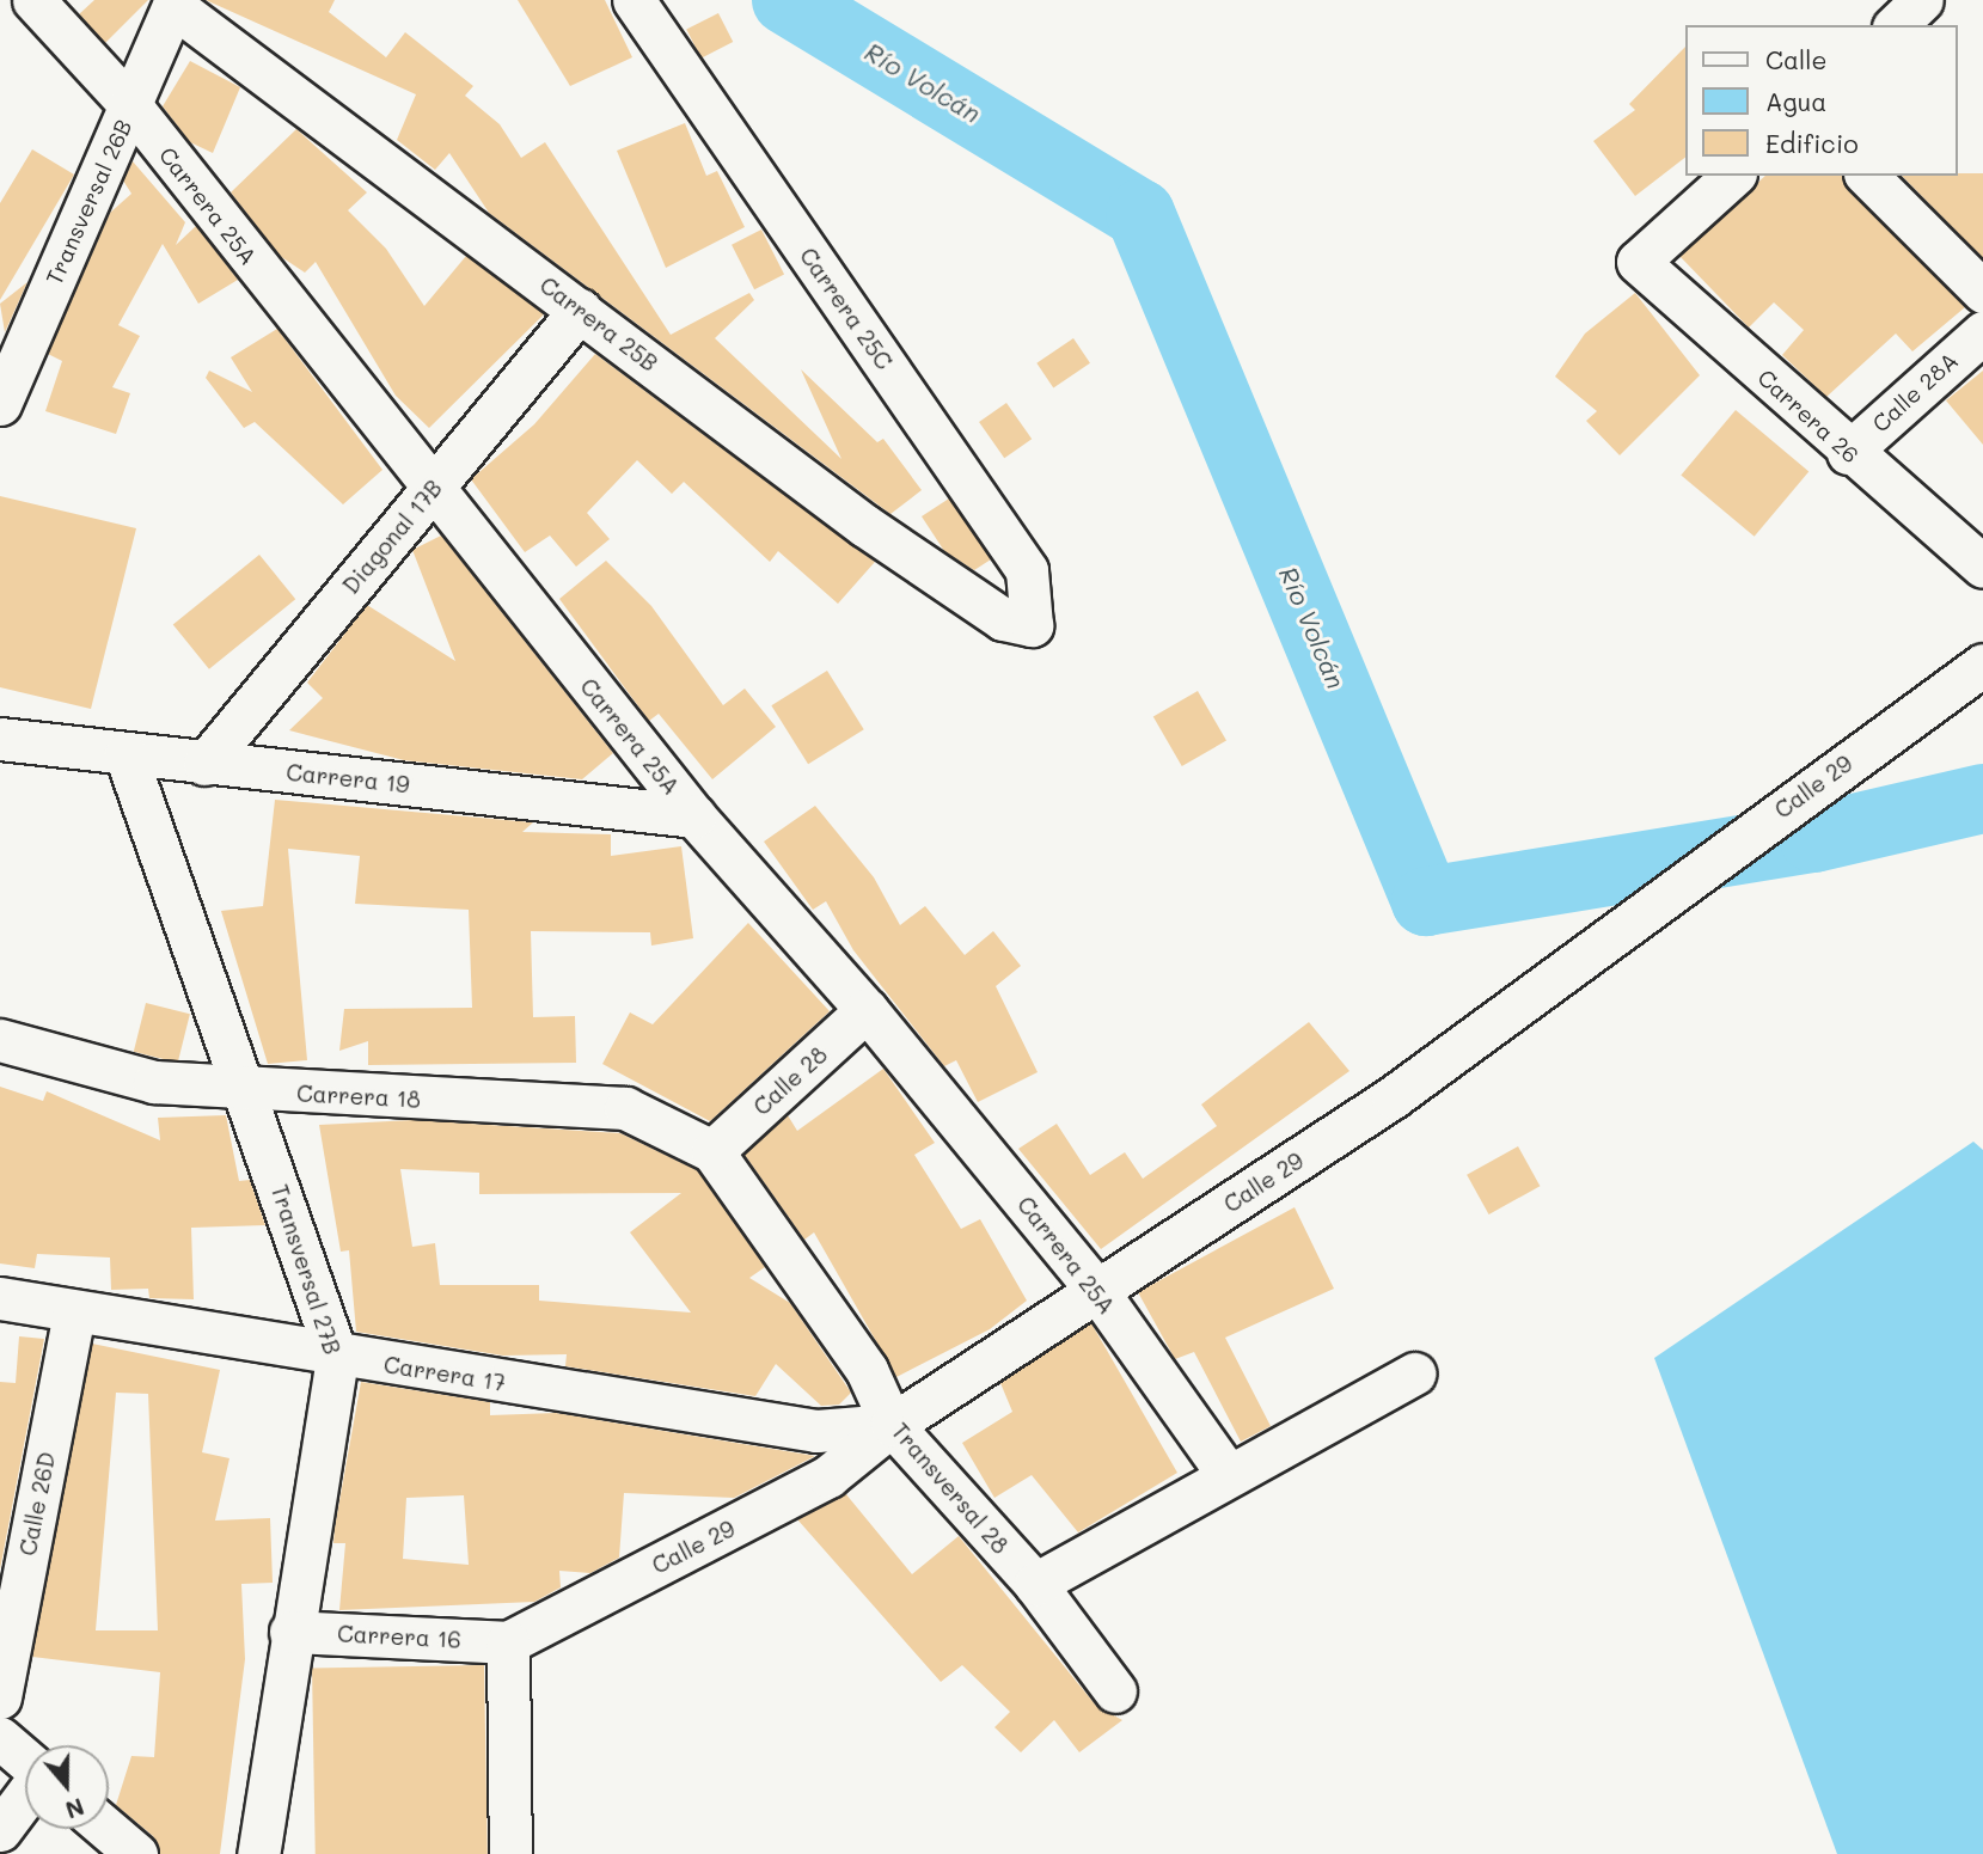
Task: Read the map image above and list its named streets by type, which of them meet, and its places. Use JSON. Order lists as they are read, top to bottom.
{
  "streets": {
    "street": [
      "Transversal 26B",
      "Carrera 25A",
      "Carrera 25C",
      "Carrera 25B",
      "Calle 28A",
      "Carrera 26",
      "Diagonal 17B",
      "Carrera 19",
      "Calle 29",
      "Calle 28",
      "Carrera 18",
      "Transversal 27B",
      "Carrera 17",
      "Transversal 28",
      "Calle 26D",
      "Carrera 16"
    ]
  },
  "crossings": [
    ["Transversal 26B", "Carrera 25A"],
    ["Transversal 26B", "Carrera 25B"],
    ["Carrera 25A", "Diagonal 17B"],
    ["Carrera 25A", "Carrera 19"],
    ["Carrera 25A", "Calle 29"],
    ["Carrera 25A", "Calle 28"],
    ["Carrera 25C", "Carrera 25B"],
    ["Carrera 25B", "Diagonal 17B"],
    ["Calle 28A", "Carrera 26"],
    ["Diagonal 17B", "Carrera 19"],
    ["Carrera 19", "Transversal 27B"],
    ["Calle 29", "Carrera 17"],
    ["Calle 29", "Transversal 28"],
    ["Calle 29", "Carrera 16"],
    ["Calle 28", "Carrera 18"],
    ["Calle 28", "Transversal 28"],
    ["Carrera 18", "Transversal 27B"],
    ["Carrera 18", "Transversal 28"],
    ["Transversal 27B", "Carrera 17"],
    ["Transversal 27B", "Carrera 16"],
    ["Carrera 17", "Transversal 28"],
    ["Carrera 17", "Calle 26D"]
  ],
  "water": ["Río Volcán"],
  "legend": ["Calle", "Agua", "Edificio"],
  "north": "bottom"
}
